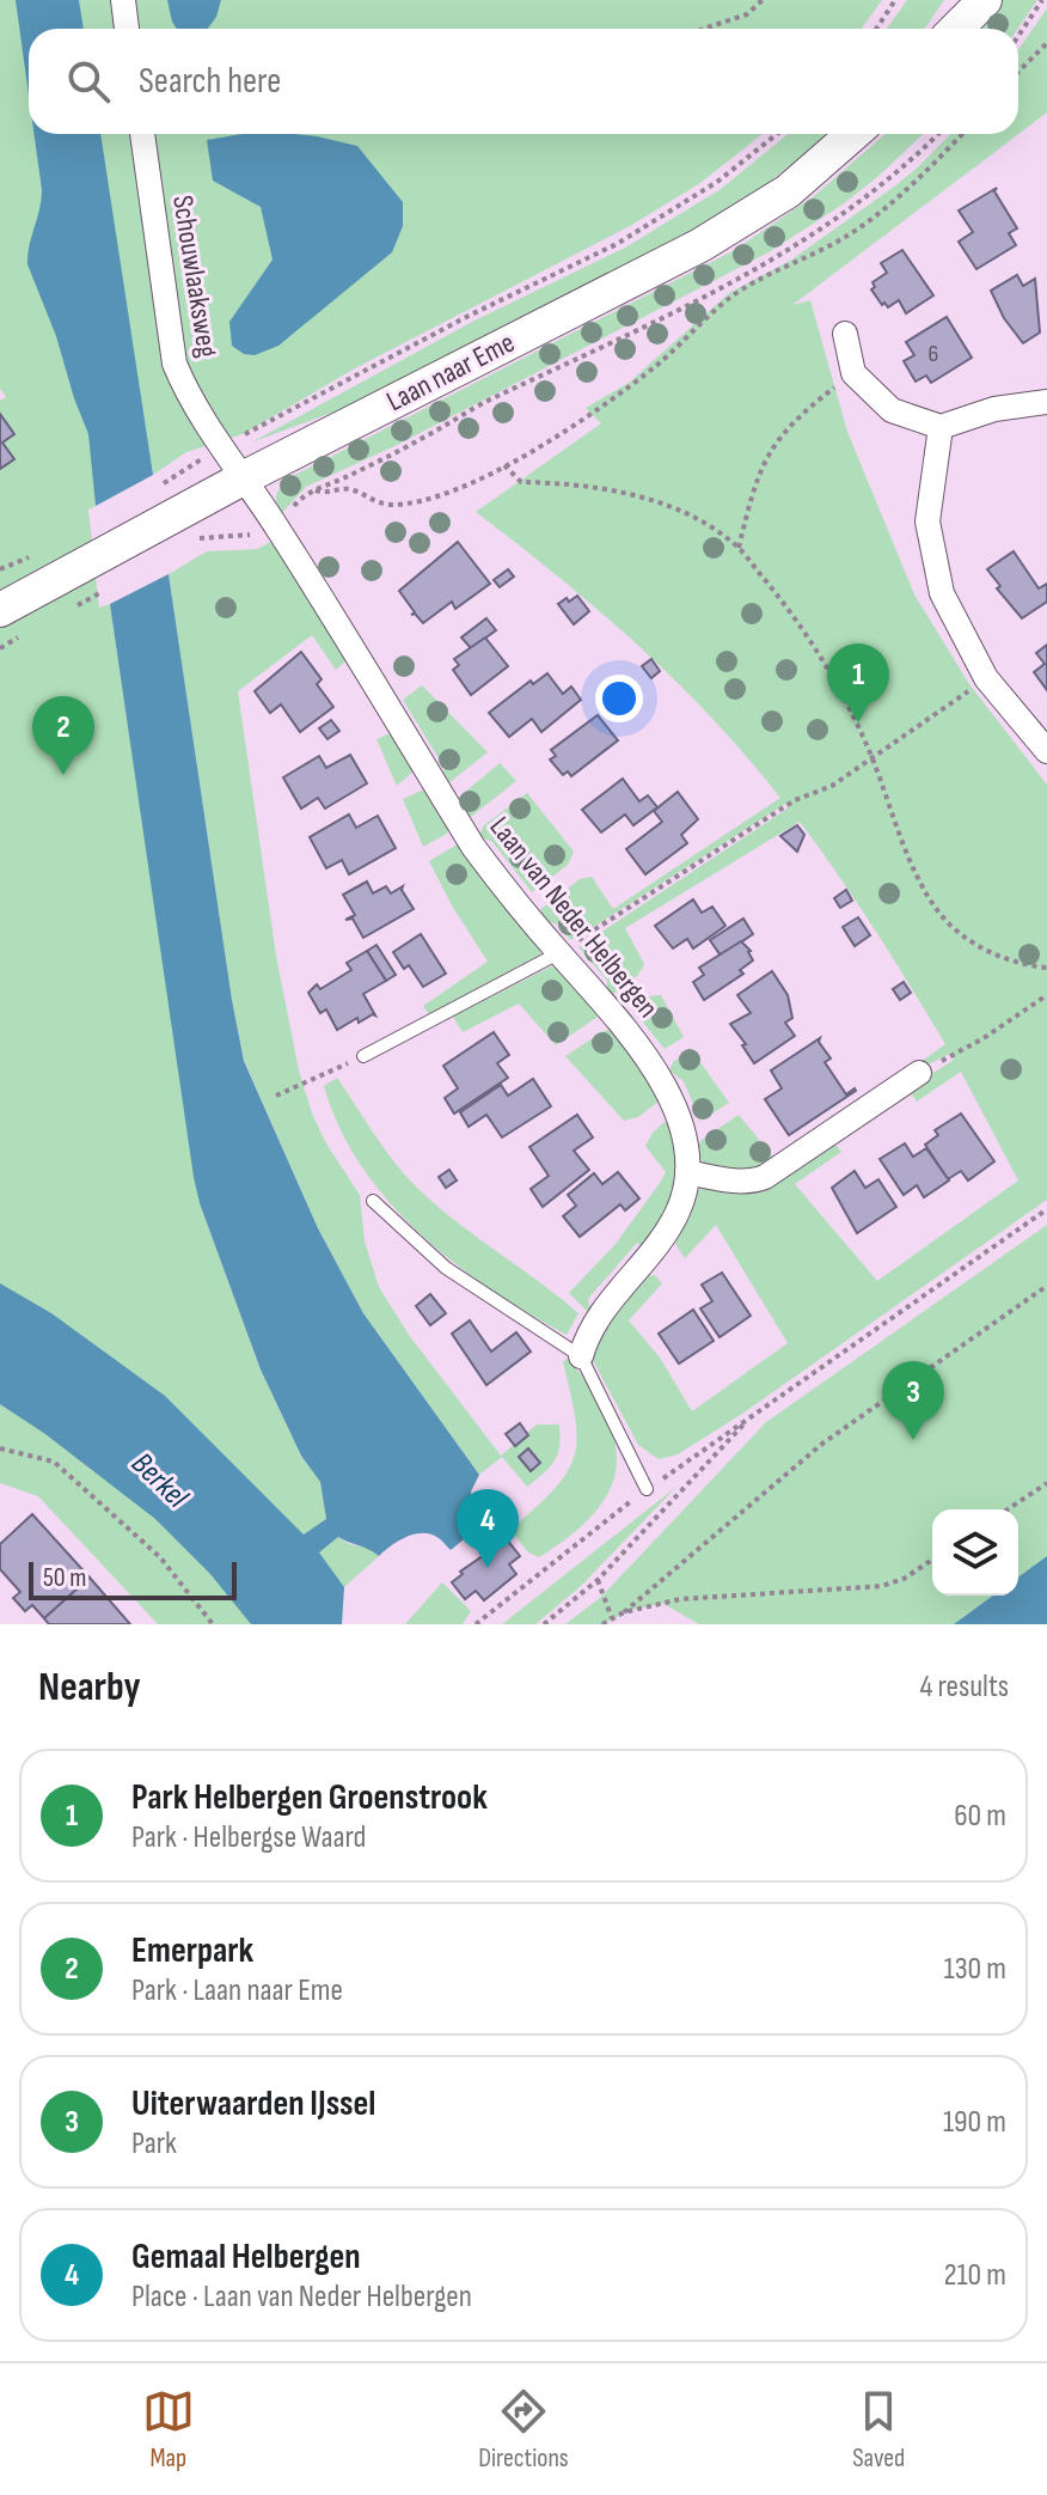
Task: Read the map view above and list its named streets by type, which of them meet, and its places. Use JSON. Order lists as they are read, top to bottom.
{
  "streets": {
    "street": ["Schouwlaaksweg", "Laan naar Eme", "Laan van Neder Helbergen"]
  },
  "crossings": [
    ["Schouwlaaksweg", "Laan naar Eme"],
    ["Schouwlaaksweg", "Laan van Neder Helbergen"],
    ["Laan naar Eme", "Laan van Neder Helbergen"]
  ],
  "water": ["Berkel"],
  "house_numbers": ["6"],
  "scale_bar": "50 m",
  "page": {
    "search": "Search here",
    "pins": [
      "1",
      "2",
      "3",
      "4"
    ],
    "scale": "50 m",
    "heading": ["Nearby", "4 results"],
    "list": [
      {
        "mark": "1",
        "name": "Park Helbergen Groenstrook",
        "note": "Park · Helbergse Waard",
        "value": "60 m"
      },
      {
        "mark": "2",
        "name": "Emerpark",
        "note": "Park · Laan naar Eme",
        "value": "130 m"
      },
      {
        "mark": "3",
        "name": "Uiterwaarden IJssel",
        "note": "Park",
        "value": "190 m"
      },
      {
        "mark": "4",
        "name": "Gemaal Helbergen",
        "note": "Place · Laan van Neder Helbergen",
        "value": "210 m"
      }
    ],
    "nav": ["Map", "Directions", "Saved"]
  }
}
